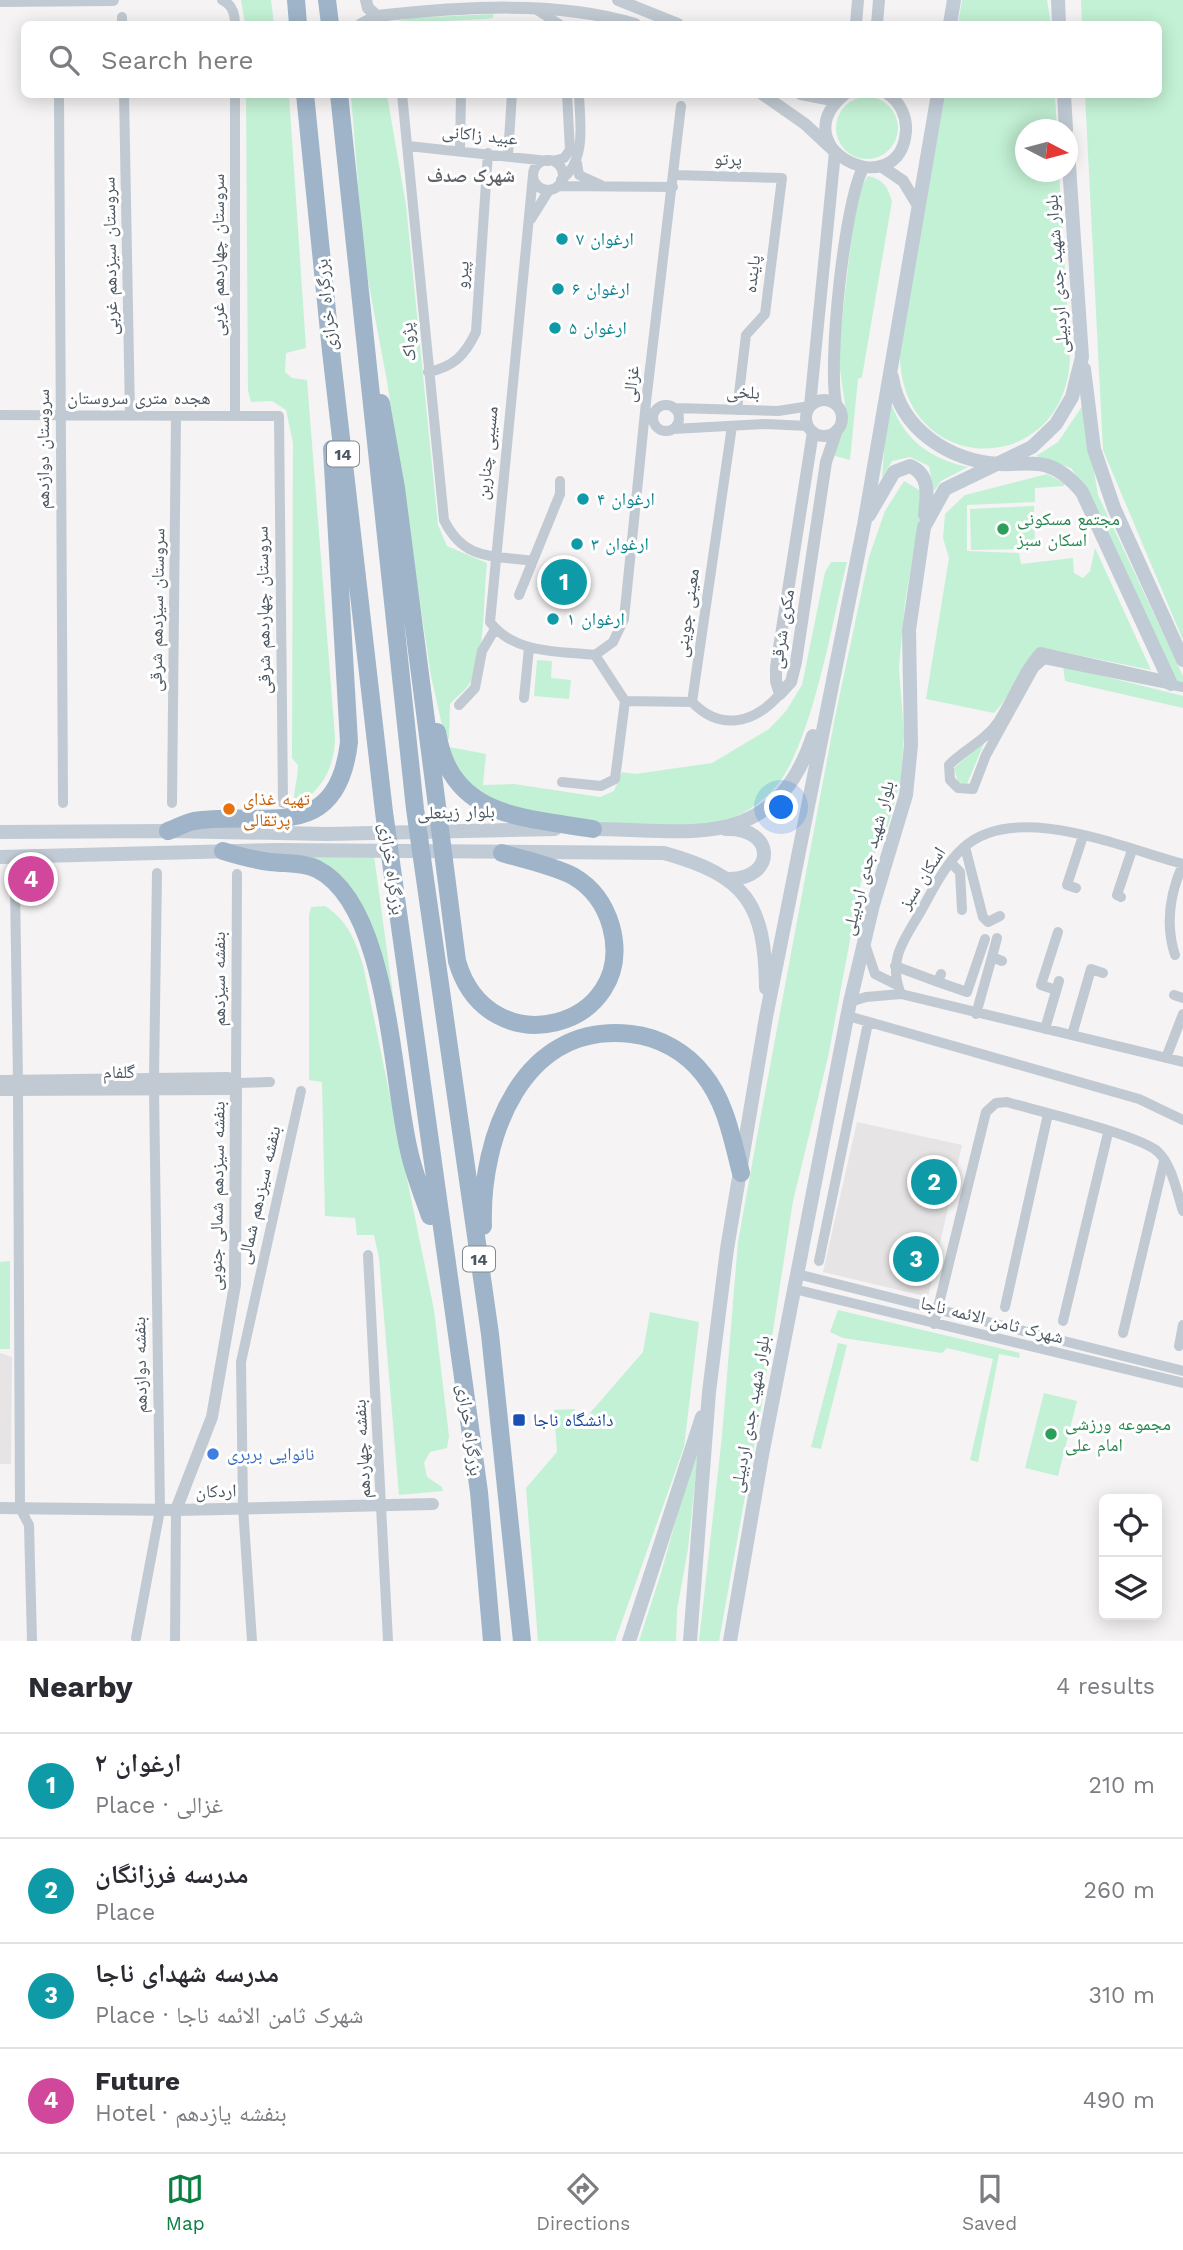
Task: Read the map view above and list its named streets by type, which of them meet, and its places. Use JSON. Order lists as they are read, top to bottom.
{
  "streets": {
    "highway": ["بزرگراه خرازی", "14"],
    "main road": ["بلوار شهید جدی اردبیلی", "بلوار زینعلی"],
    "street": [
      "عبید زاکانی",
      "پرتو",
      "سروستان چهاردهم غربی",
      "سروستان سیزدهم غربی",
      "پاینده",
      "پیرو",
      "پژواک",
      "غزالی",
      "بلخی",
      "هجده متری سروستان",
      "سروستان دوازدهم",
      "مسیبی چناربن",
      "سروستان سیزدهم شرقی",
      "سروستان چهاردهم شرقی",
      "معینی جوینی",
      "مکری شرقی",
      "اسکان سبز",
      "بنفشه سیزدهم",
      "گلفام",
      "بنفشه سیزدهم شمالی",
      "بنفشه سیزدهم شمالی جنوبی",
      "شهرک ثامن الائمه ناجا",
      "بنفشه دوازدهم",
      "بنفشه چهاردهم",
      "اردکان"
    ]
  },
  "crossings": [
    ["عبید زاکانی", "پیرو"],
    ["عبید زاکانی", "پژواک"],
    ["عبید زاکانی", "مسیبی چناربن"],
    ["پرتو", "پاینده"],
    ["پرتو", "غزالی"],
    ["سروستان چهاردهم غربی", "هجده متری سروستان"],
    ["سروستان سیزدهم غربی", "هجده متری سروستان"],
    ["پاینده", "بلخی"],
    ["بلوار شهید جدی اردبیلی", "بلوار زینعلی"],
    ["بلوار شهید جدی اردبیلی", "شهرک ثامن الائمه ناجا"],
    ["پیرو", "پژواک"],
    ["پژواک", "مسیبی چناربن"],
    ["غزالی", "بلخی"],
    ["بلخی", "معینی جوینی"],
    ["بلخی", "مکری شرقی"],
    ["هجده متری سروستان", "سروستان دوازدهم"],
    ["هجده متری سروستان", "سروستان سیزدهم شرقی"],
    ["هجده متری سروستان", "سروستان چهاردهم شرقی"],
    ["بنفشه سیزدهم", "گلفام"],
    ["بنفشه سیزدهم", "بنفشه سیزدهم شمالی جنوبی"],
    ["گلفام", "بنفشه سیزدهم شمالی جنوبی"],
    ["گلفام", "بنفشه دوازدهم"],
    ["بنفشه سیزدهم شمالی", "اردکان"],
    ["بنفشه سیزدهم شمالی جنوبی", "اردکان"],
    ["بنفشه دوازدهم", "اردکان"],
    ["بنفشه چهاردهم", "اردکان"]
  ],
  "districts": ["شهرک صدف"],
  "places": {
    "other": [
      "ارغوان ۷",
      "ارغوان ۶",
      "ارغوان ۵",
      "ارغوان ۴",
      "مجتمع مسکونی اسکان سبز",
      "ارغوان ۳",
      "ارغوان ۱",
      "تهیه غذای پرتقالی",
      "مجموعه ورزشی امام علی",
      "نانوایی بربری"
    ],
    "transit": ["دانشگاه ناجا"]
  },
  "north": "right",
  "page": {
    "search": "Search here",
    "pins": [
      "1",
      "4",
      "2",
      "3"
    ],
    "heading": ["Nearby", "4 results"],
    "list": [
      {
        "mark": "1",
        "name": "ارغوان ۲",
        "note": "Place · غزالی",
        "value": "210 m"
      },
      {
        "mark": "2",
        "name": "مدرسه فرزانگان",
        "note": "Place",
        "value": "260 m"
      },
      {
        "mark": "3",
        "name": "مدرسه شهدای ناجا",
        "note": "Place · شهرک ثامن الائمه ناجا",
        "value": "310 m"
      },
      {
        "mark": "4",
        "name": "Future",
        "note": "Hotel · بنفشه یازدهم",
        "value": "490 m"
      }
    ],
    "nav": ["Map", "Directions", "Saved"]
  }
}
